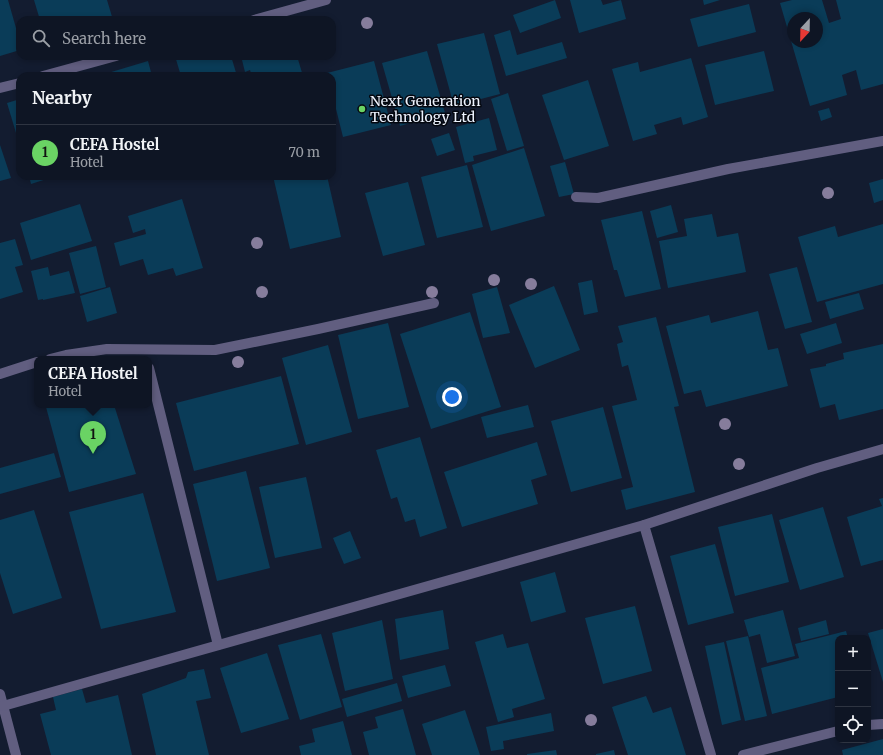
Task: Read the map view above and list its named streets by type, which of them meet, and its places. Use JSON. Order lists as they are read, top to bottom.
{
  "places": ["Next Generation Technology Ltd"],
  "north": "bottom",
  "page": {
    "search": "Search here",
    "heading": "Nearby",
    "list": [
      {
        "mark": "1",
        "name": "CEFA Hostel",
        "note": "Hotel",
        "value": "70 m"
      }
    ],
    "popup": ["CEFA Hostel", "Hotel"],
    "pins": "1",
    "map_buttons": ["+", "−"]
  }
}
